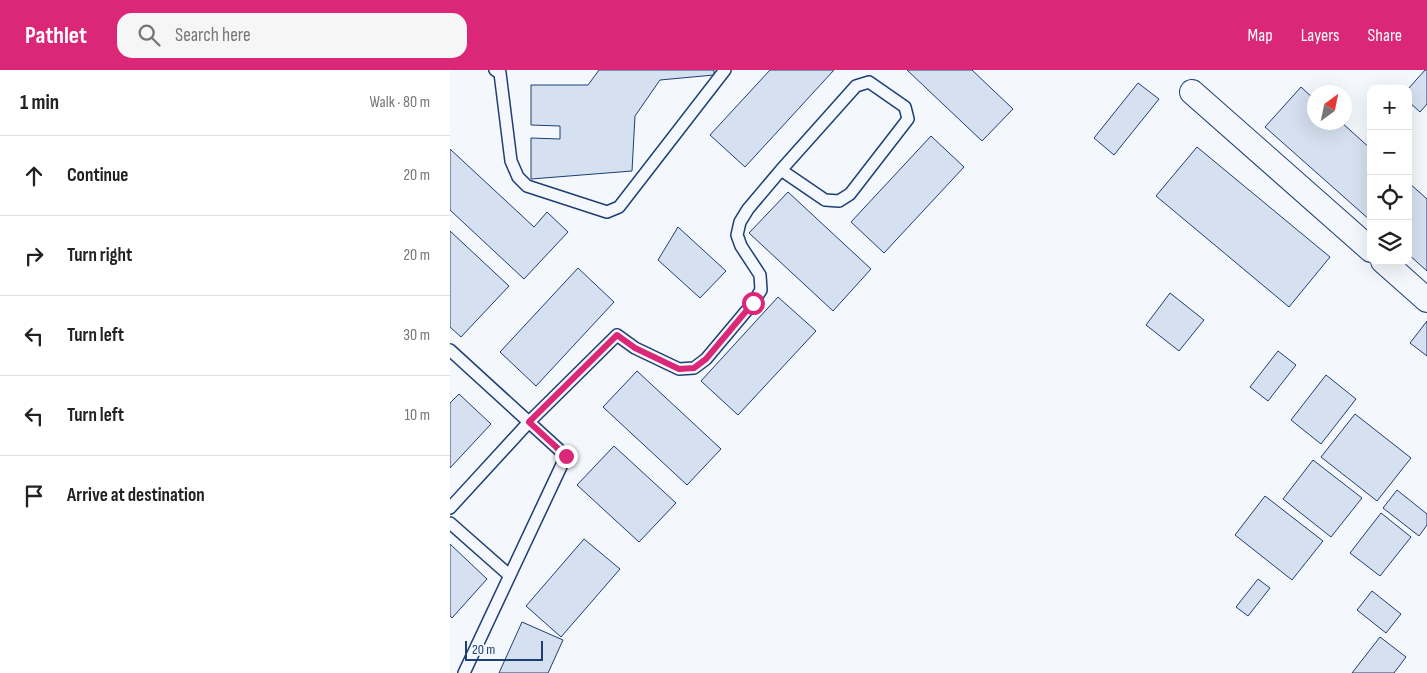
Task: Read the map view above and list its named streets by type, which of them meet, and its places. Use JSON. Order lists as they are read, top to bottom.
{
  "scale_bar": "20 m",
  "north": "top right",
  "page": {
    "header": "Pathlet",
    "search": "Search here",
    "nav": ["Map", "Layers", "Share"],
    "heading": ["1 min", "Walk · 80 m"],
    "map_buttons": ["+", "−"],
    "list": [
      ["Continue", "20 m"],
      ["Turn right", "20 m"],
      ["Turn left", "30 m"],
      ["Turn left", "10 m"],
      "Arrive at destination"
    ],
    "scale": "20 m"
  }
}
